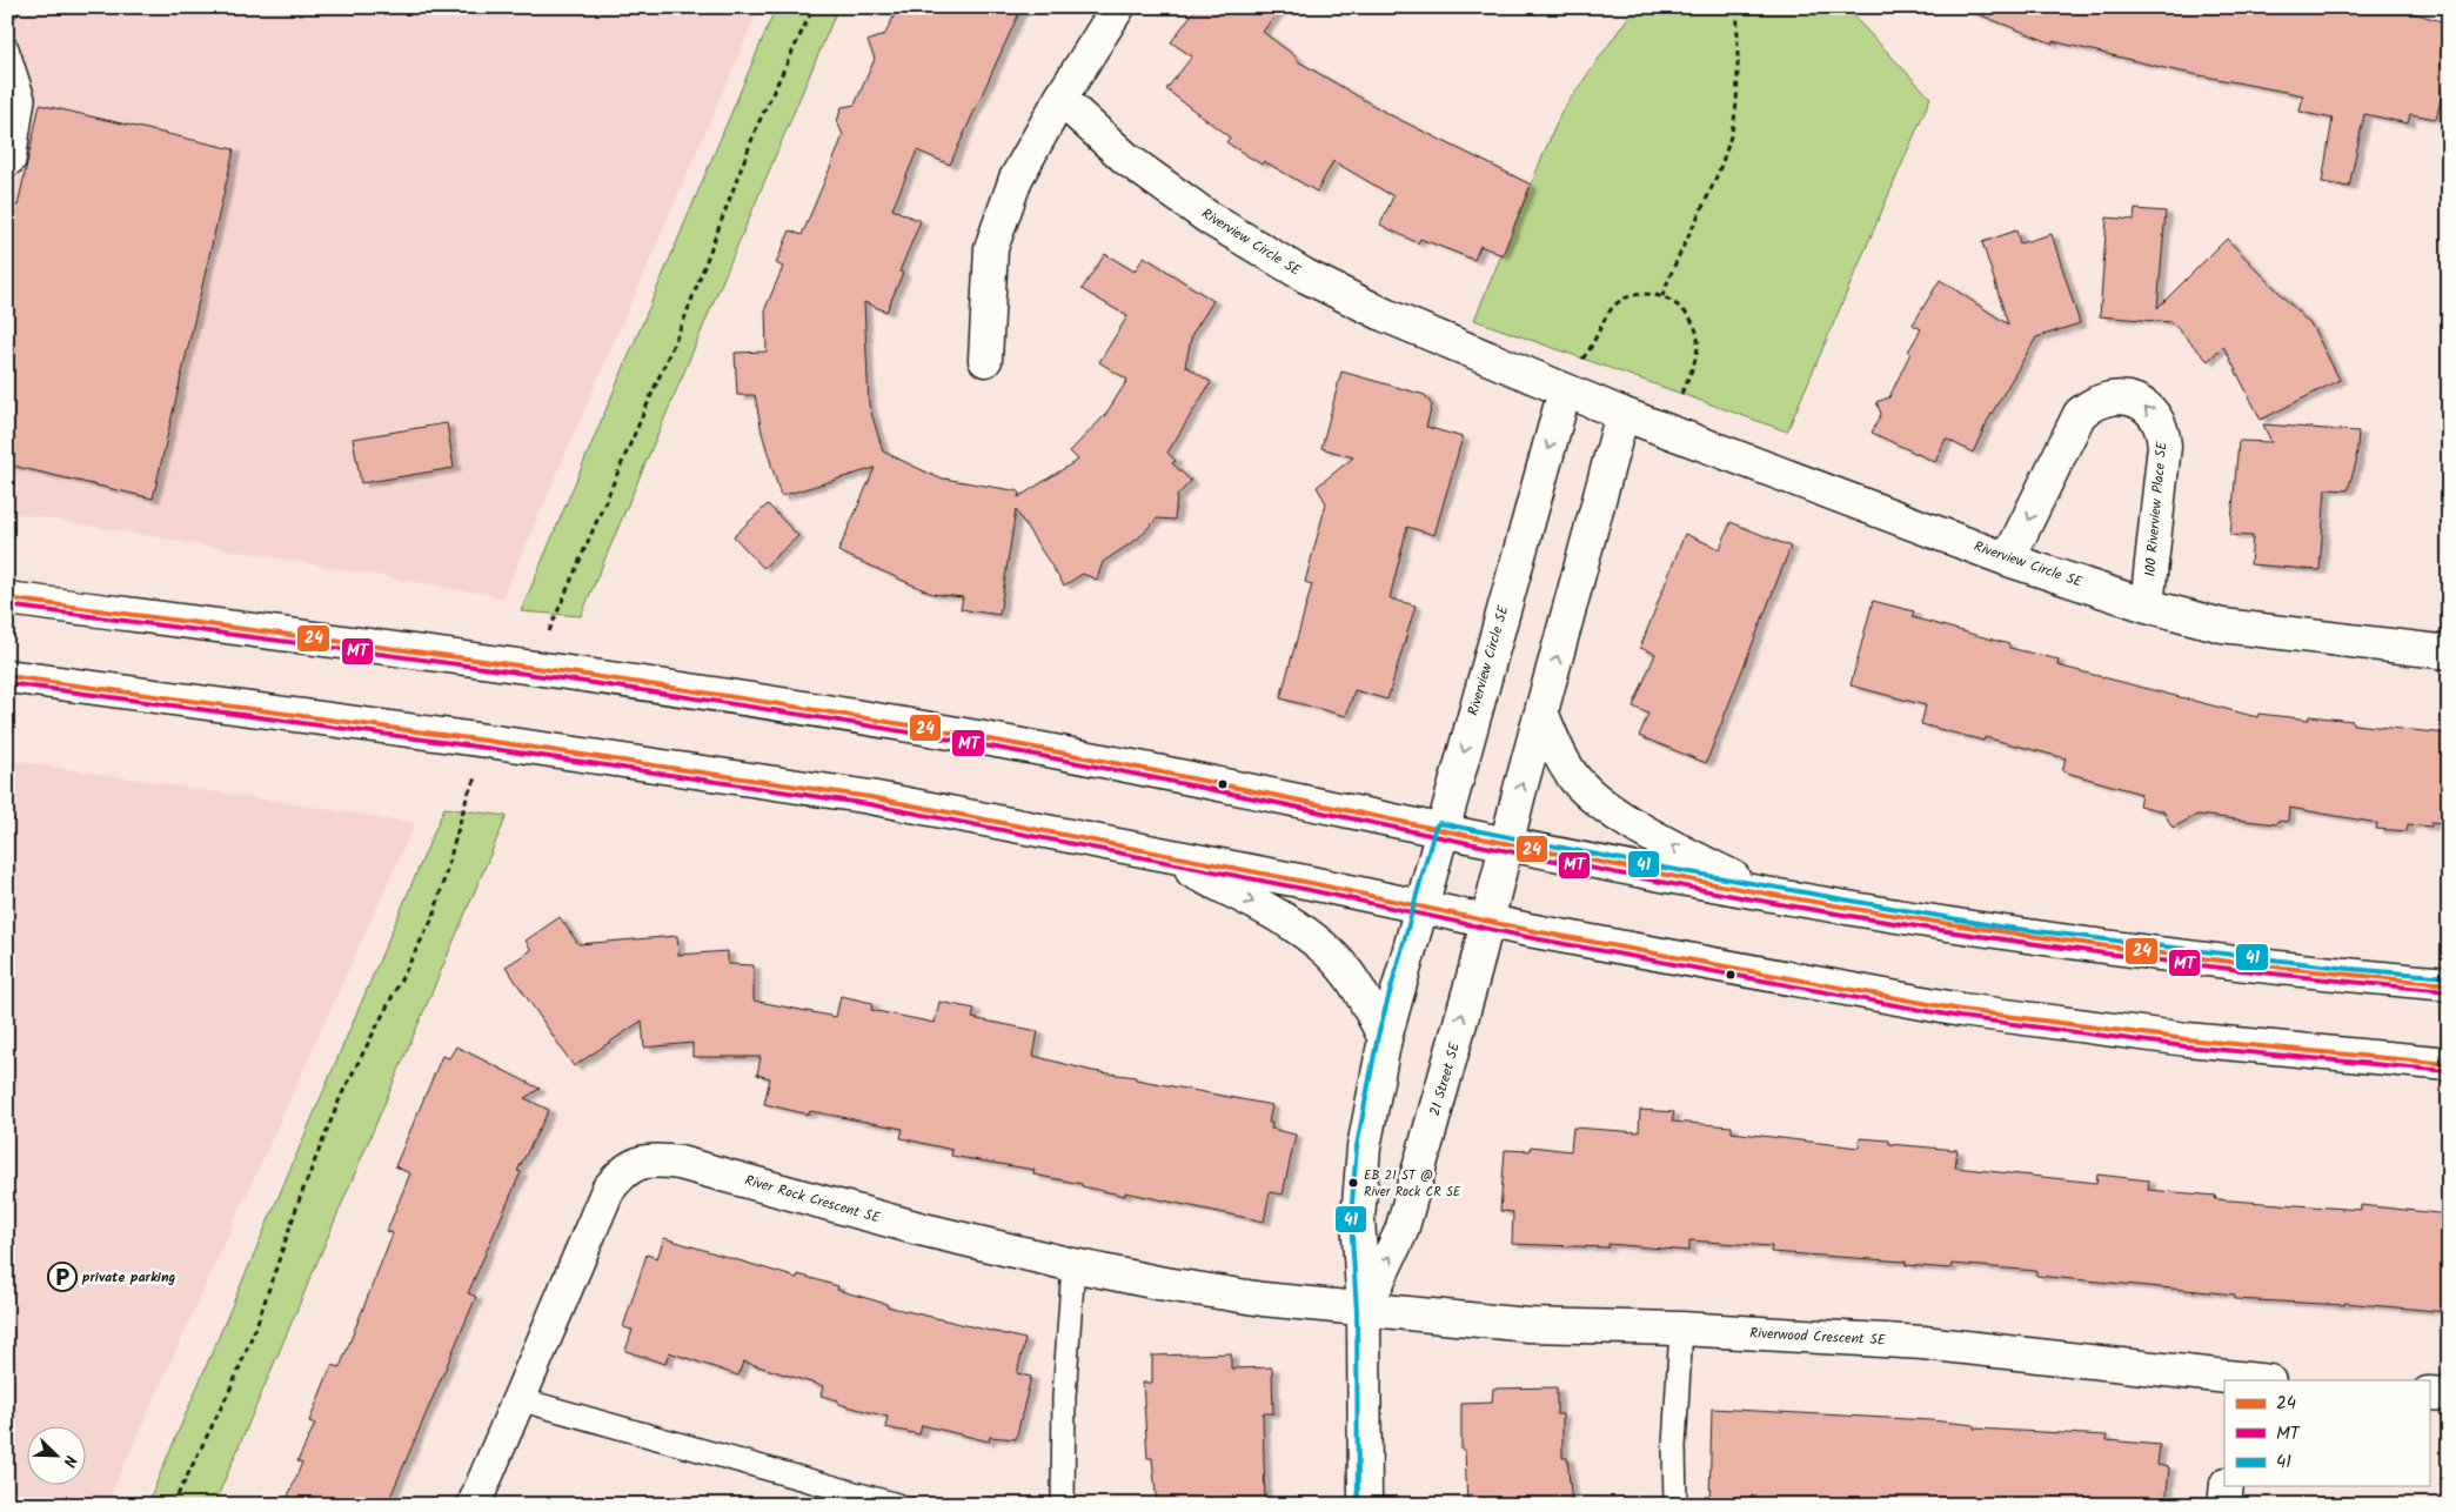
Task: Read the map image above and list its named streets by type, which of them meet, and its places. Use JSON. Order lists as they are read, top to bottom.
{
  "streets": {
    "street": [
      "Riverview Circle SE",
      "100 Riverview Place SE",
      "21 Street SE",
      "River Rock Crescent SE",
      "Riverwood Crescent SE"
    ]
  },
  "crossings": [
    ["Riverview Circle SE", "100 Riverview Place SE"],
    ["Riverview Circle SE", "21 Street SE"],
    ["21 Street SE", "River Rock Crescent SE"],
    ["21 Street SE", "Riverwood Crescent SE"],
    ["River Rock Crescent SE", "Riverwood Crescent SE"]
  ],
  "places": {
    "other": ["EB 21 ST @ River Rock CR SE"],
    "parking": ["private parking"]
  },
  "lines": ["transit line 24", "transit line MT", "transit line 41"],
  "legend": ["24", "MT", "41"],
  "north": "bottom right"
}
